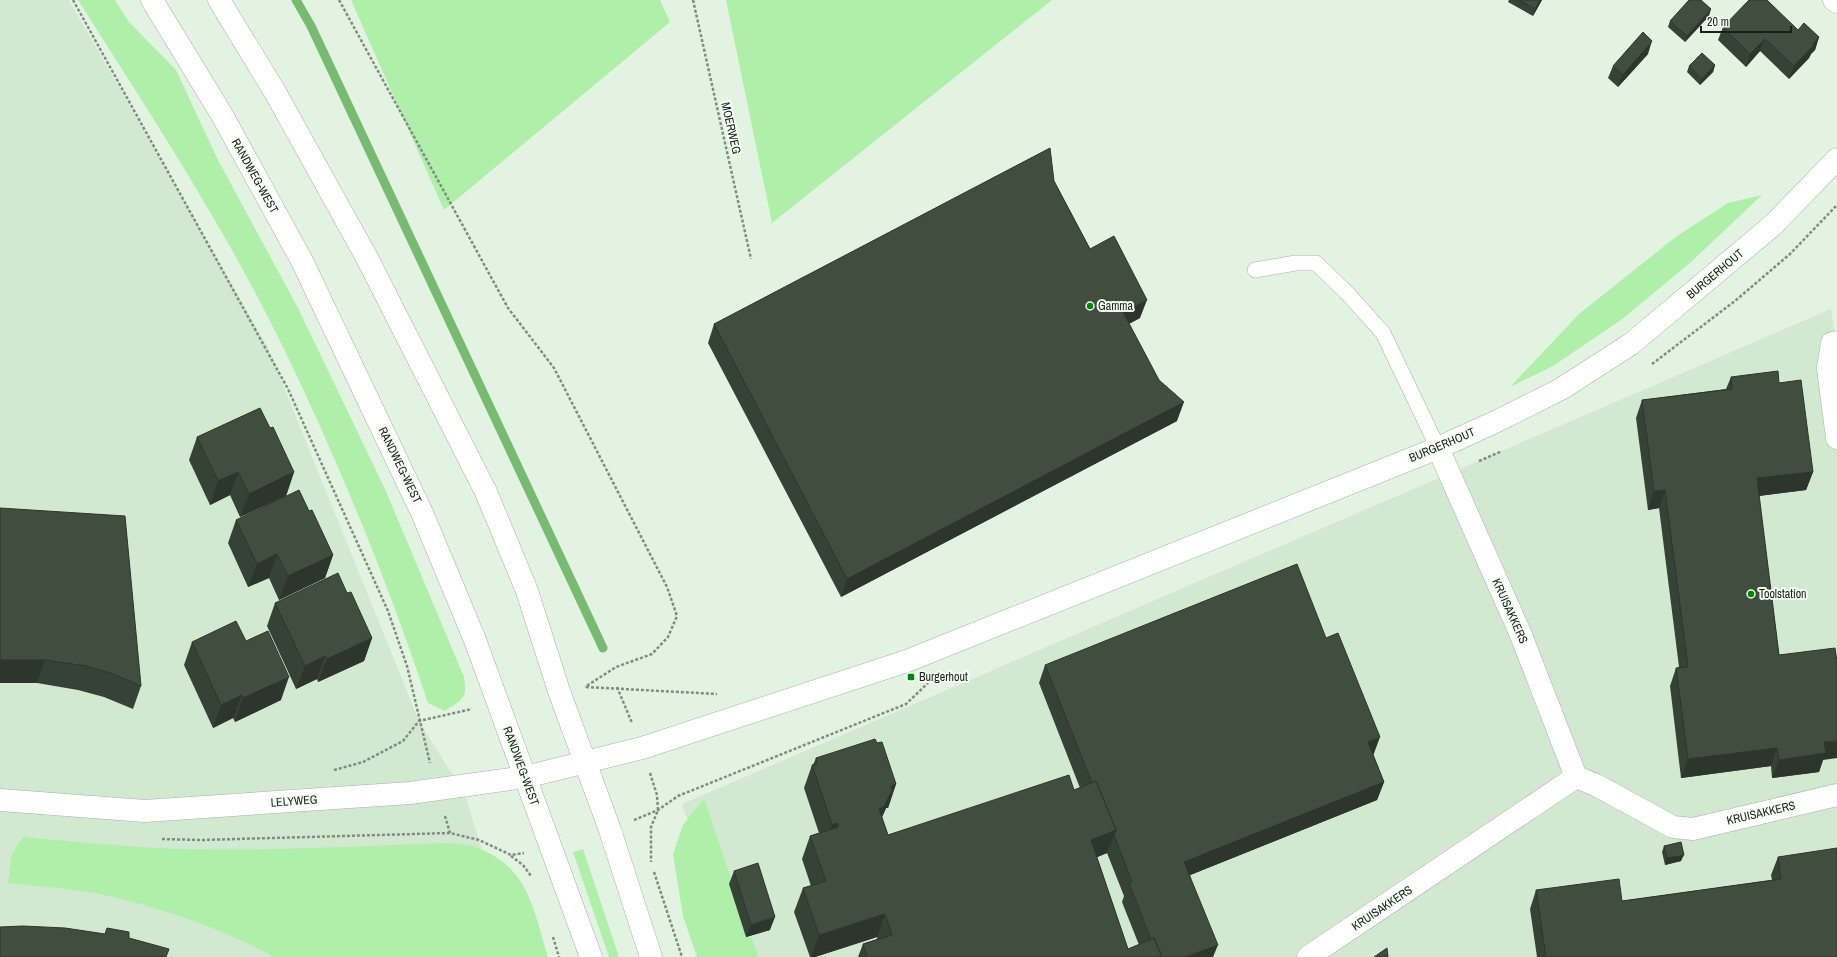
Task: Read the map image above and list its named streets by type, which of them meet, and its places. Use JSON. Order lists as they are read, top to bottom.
{
  "streets": {
    "street": [
      "RANDWEG-WEST",
      "BURGERHOUT",
      "KRUISAKKERS",
      "LELYWEG"
    ],
    "path": ["MOERWEG"]
  },
  "crossings": [
    ["RANDWEG-WEST", "LELYWEG"],
    ["BURGERHOUT", "KRUISAKKERS"],
    ["BURGERHOUT", "LELYWEG"]
  ],
  "places": {
    "other": ["Gamma", "Toolstation"],
    "transit": ["Burgerhout"]
  },
  "scale_bar": "20 m"
}
